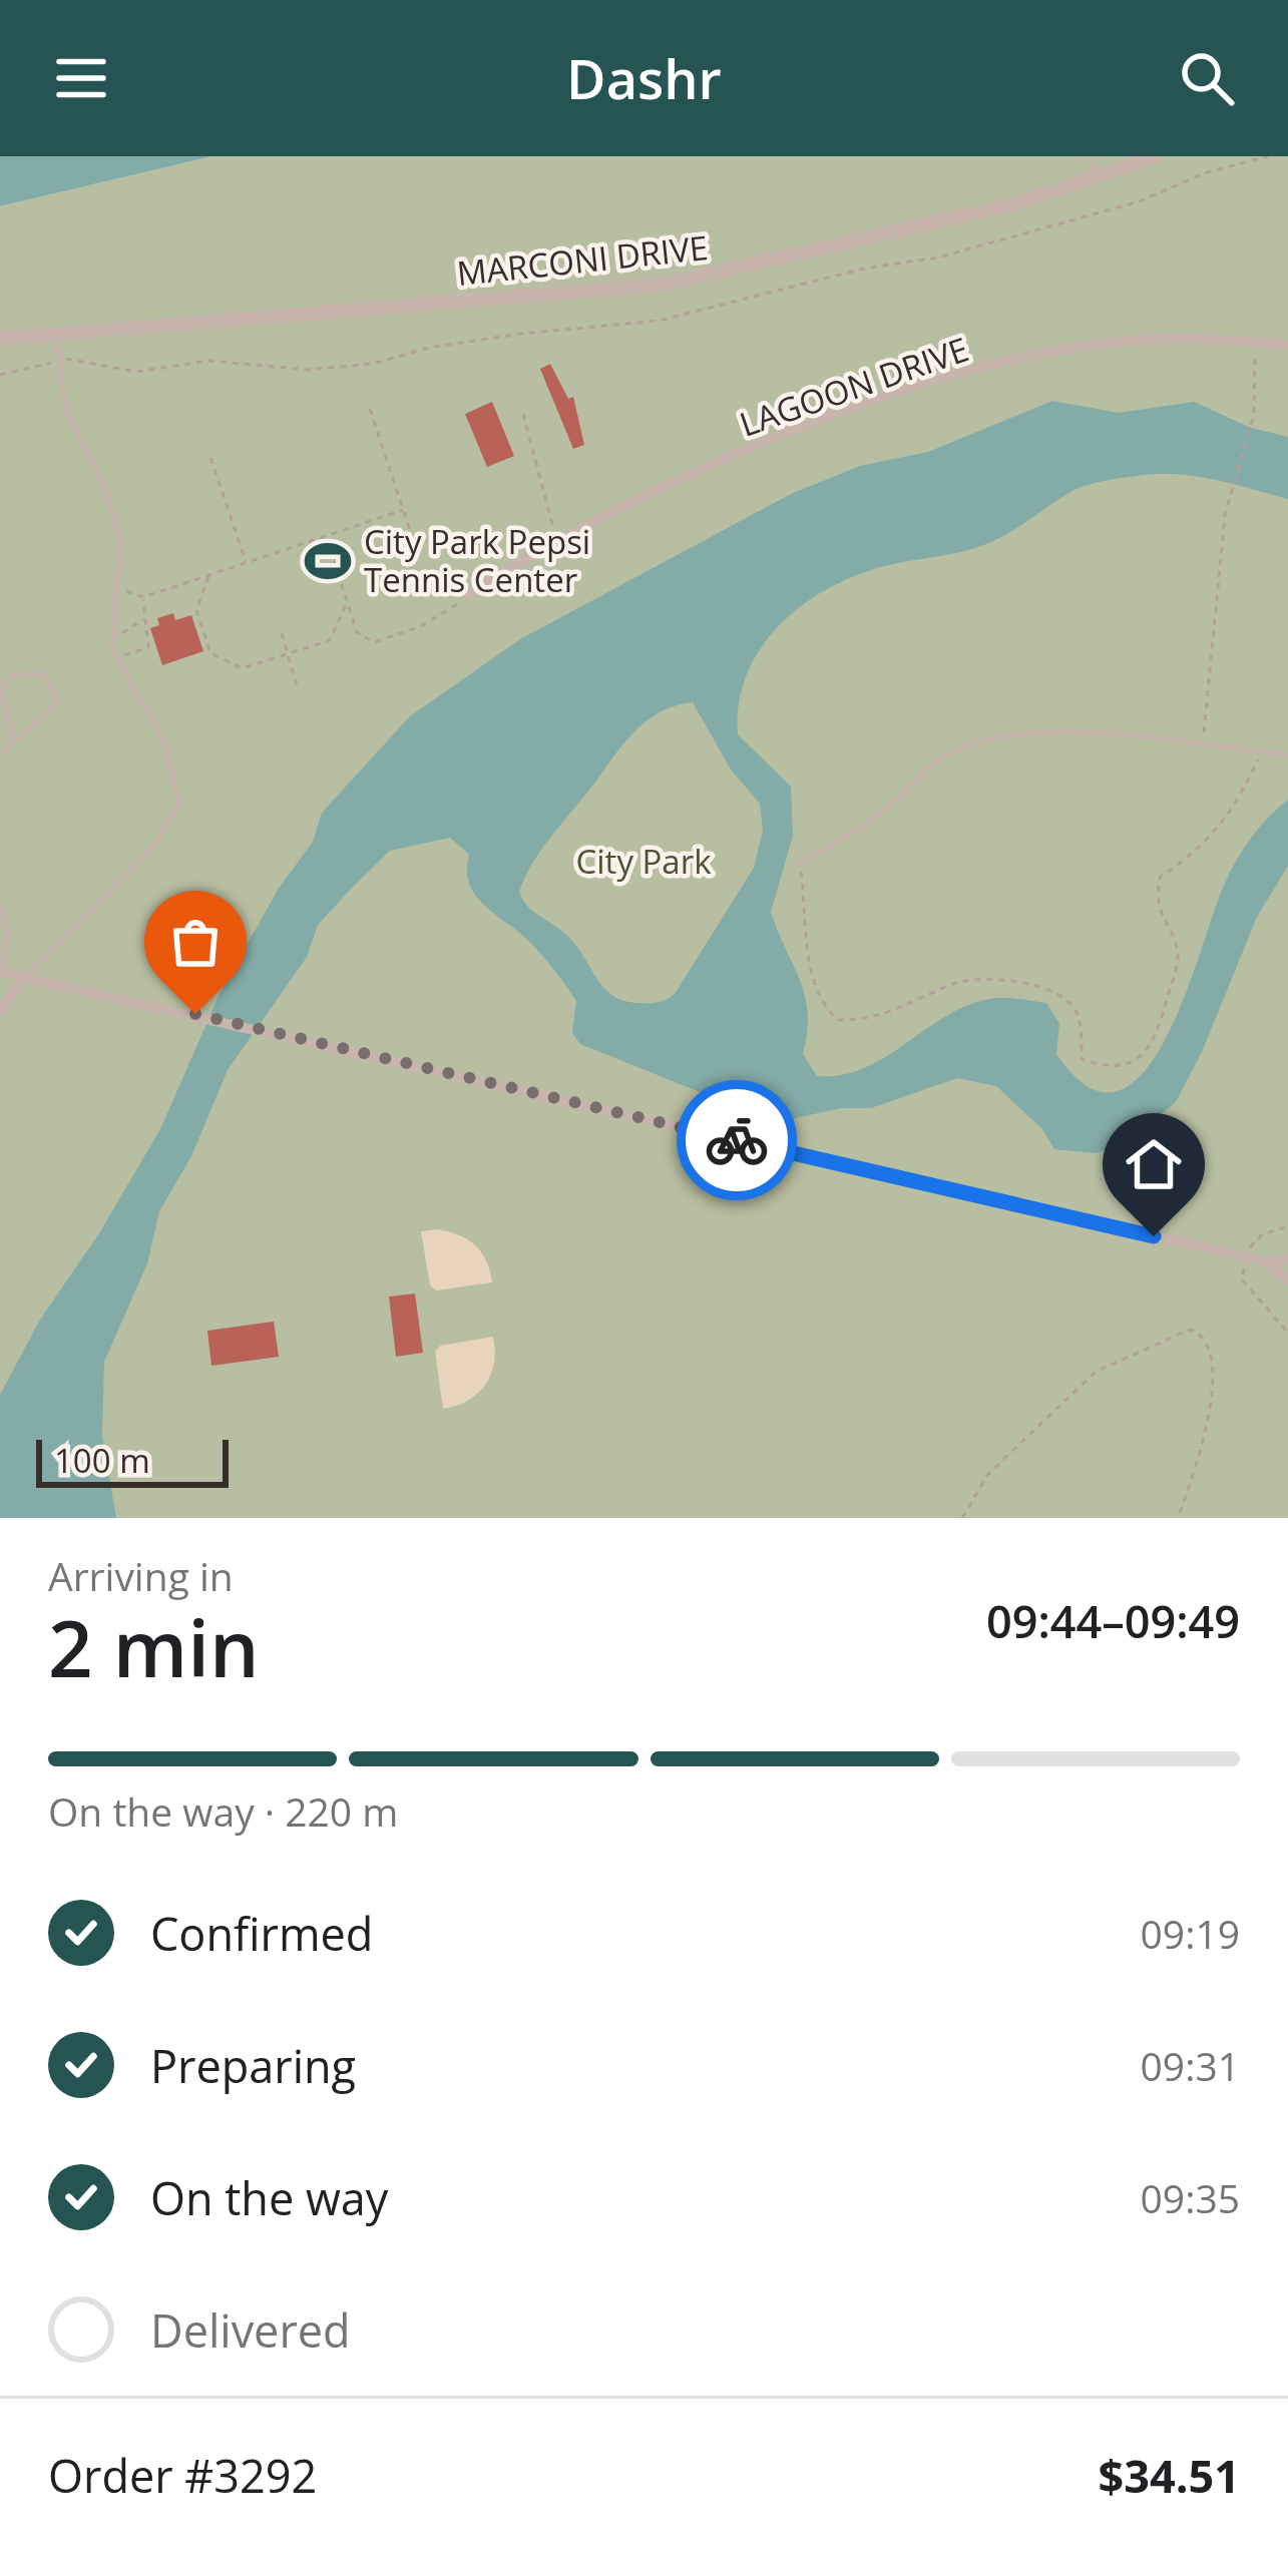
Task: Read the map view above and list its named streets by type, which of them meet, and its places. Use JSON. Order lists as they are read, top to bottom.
{
  "streets": {
    "street": ["MARCONI DRIVE", "LAGOON DRIVE"]
  },
  "parks": ["City Park"],
  "places": {
    "sports": ["City Park Pepsi Tennis Center"]
  },
  "scale_bar": "100 m",
  "page": {
    "header": "Dashr",
    "scale": "100 m",
    "heading": ["2 min", "Arriving in", "09:44–09:49"],
    "panel": ["Order #3292", "$34.51"],
    "bar": "On the way · 220 m",
    "list": [
      ["Confirmed", "09:19"],
      ["Preparing", "09:31"],
      ["On the way", "09:35"],
      "Delivered"
    ]
  }
}
